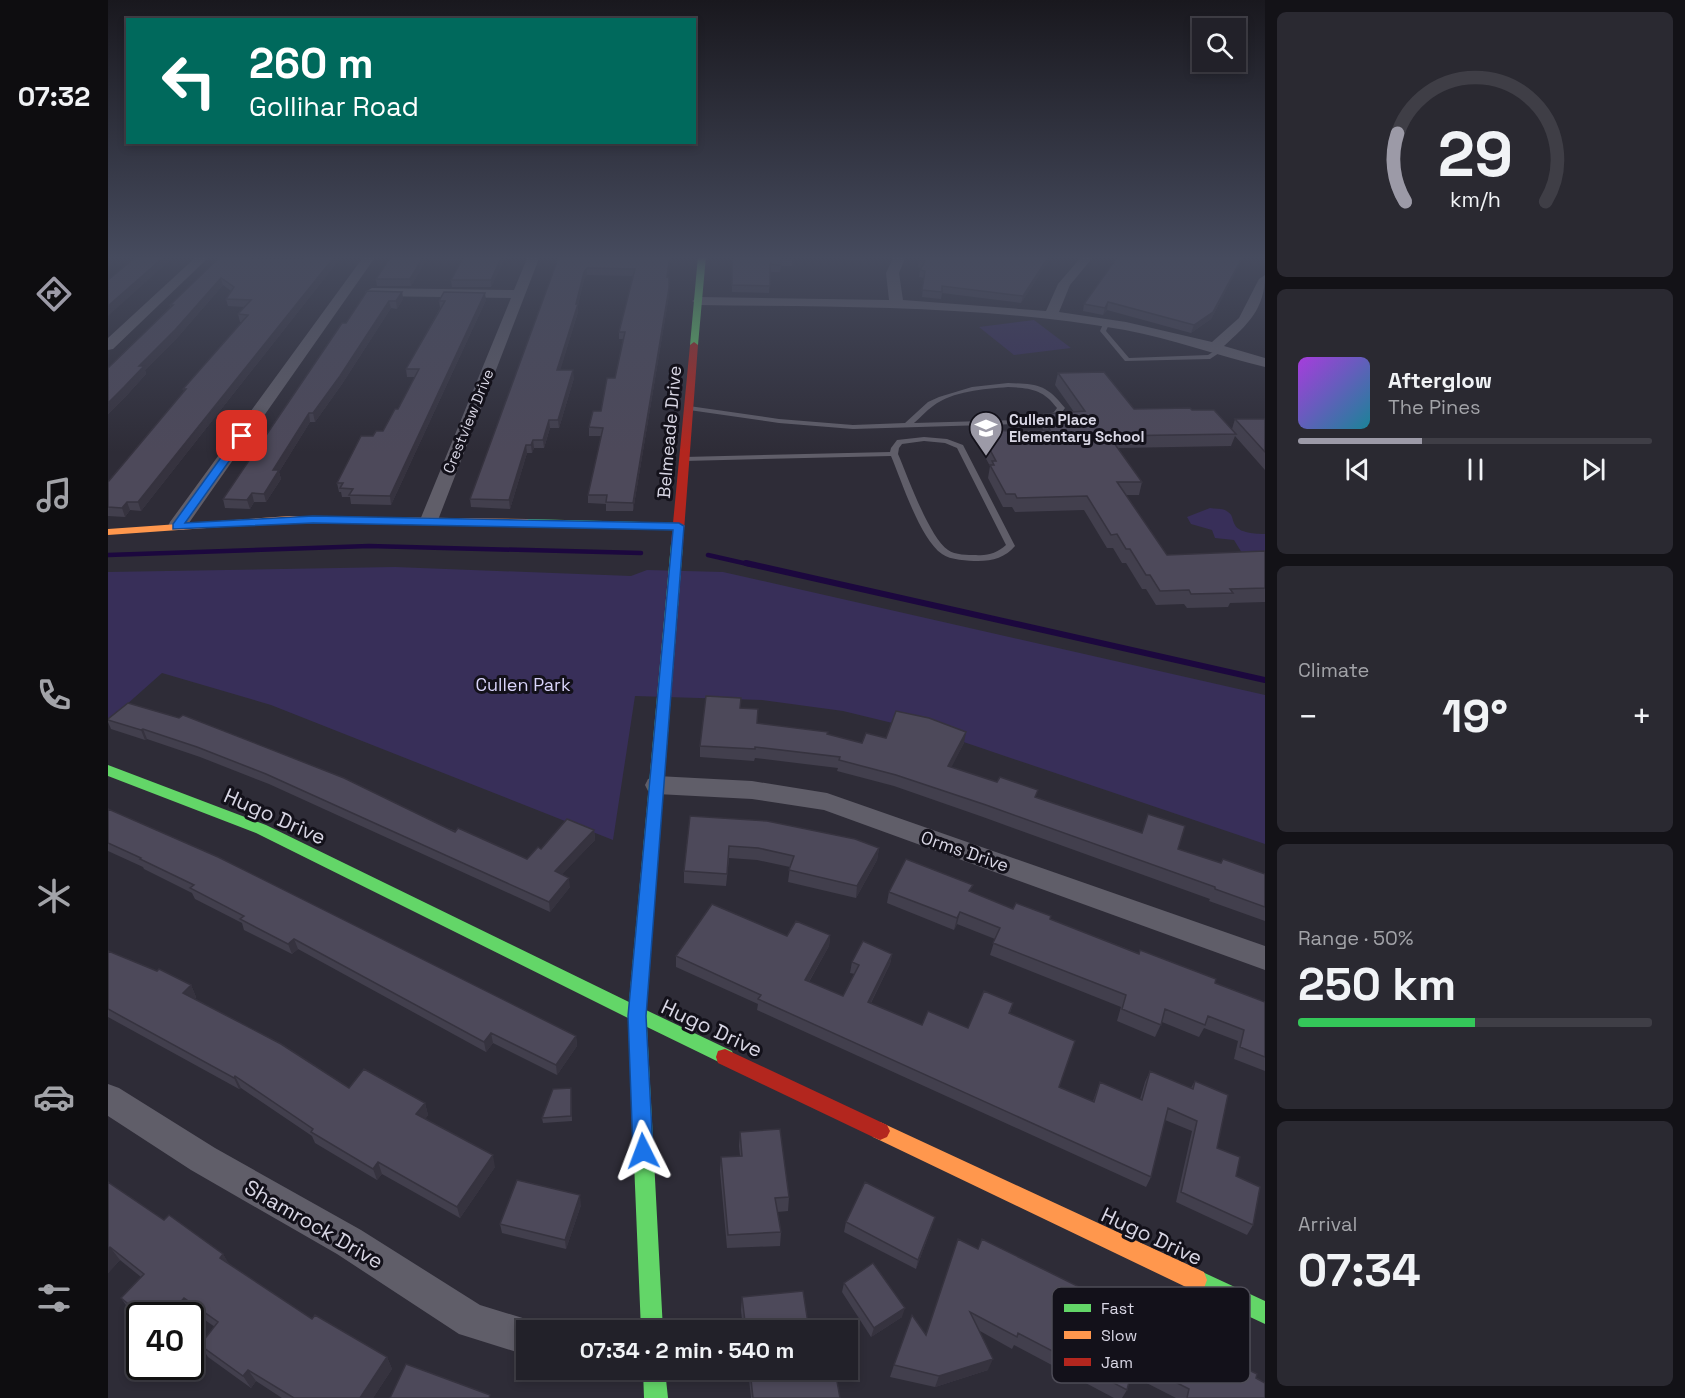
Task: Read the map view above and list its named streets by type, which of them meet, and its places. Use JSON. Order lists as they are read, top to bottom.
{
  "streets": {
    "street": [
      "Crestview Drive",
      "Belmeade Drive",
      "Hugo Drive",
      "Orms Drive",
      "Shamrock Drive"
    ]
  },
  "crossings": [
    ["Belmeade Drive", "Hugo Drive"],
    ["Belmeade Drive", "Orms Drive"]
  ],
  "parks": ["Cullen Park"],
  "places": {
    "school or university": ["Cullen Place Elementary School"]
  },
  "legend": ["Fast", "Slow", "Jam"],
  "page": {
    "tabs": "07:32",
    "turn": ["260 m", "Gollihar Road"],
    "song": ["Afterglow", "The Pines"],
    "tile": [
      "Climate",
      ["Range · 50%", "250 km"],
      ["Arrival", "07:34"]
    ],
    "heat": ["−", "19°", "+"],
    "limit": "40",
    "trip": "07:34 · 2 min · 540 m",
    "gauge": ["29", "km/h"]
  }
}
